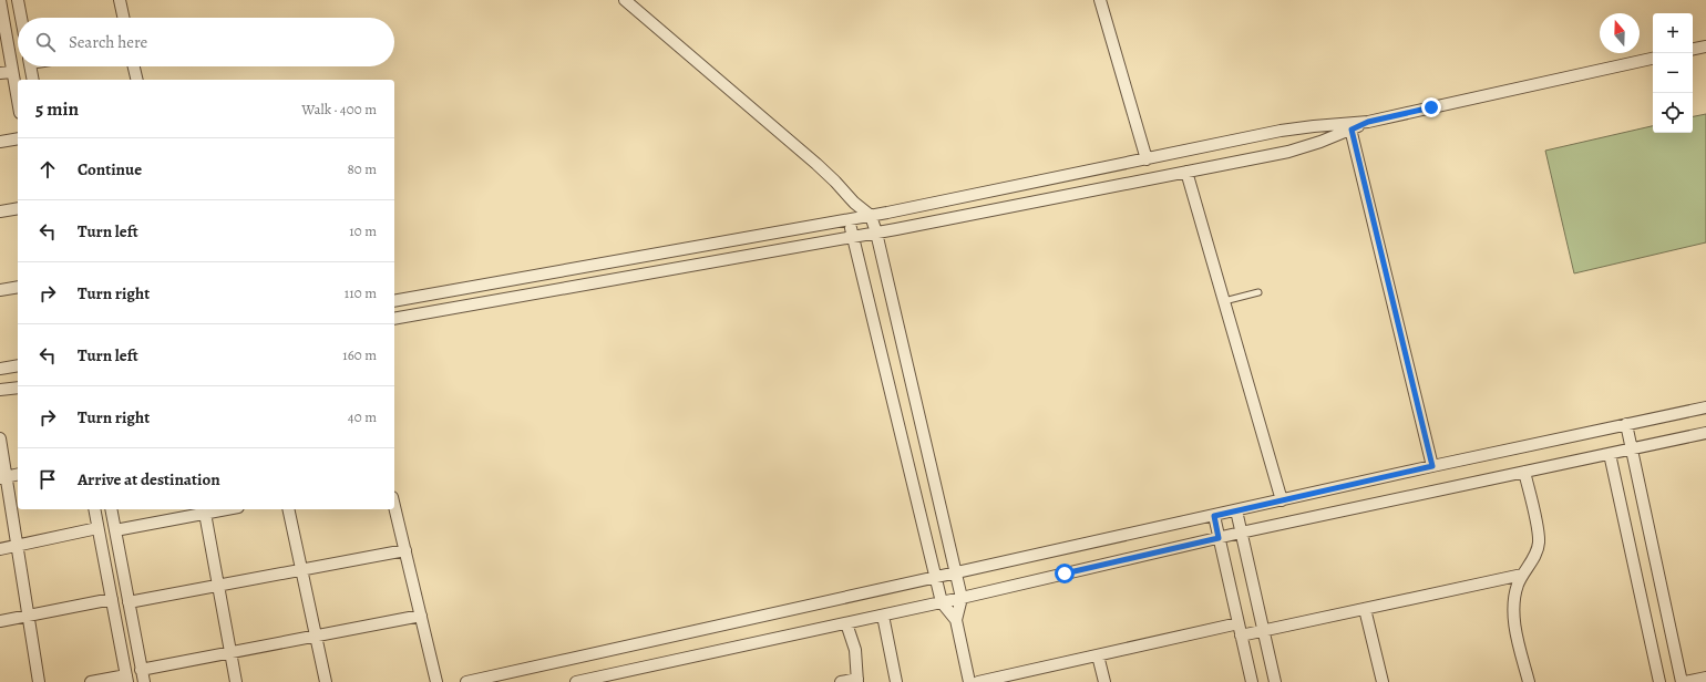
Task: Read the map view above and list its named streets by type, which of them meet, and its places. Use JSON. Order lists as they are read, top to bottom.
{
  "north": "top",
  "page": {
    "map_buttons": ["+", "−"],
    "search": "Search here",
    "heading": ["5 min", "Walk · 400 m"],
    "list": [
      ["Continue", "80 m"],
      ["Turn left", "10 m"],
      ["Turn right", "110 m"],
      ["Turn left", "160 m"],
      ["Turn right", "40 m"],
      "Arrive at destination"
    ]
  }
}
